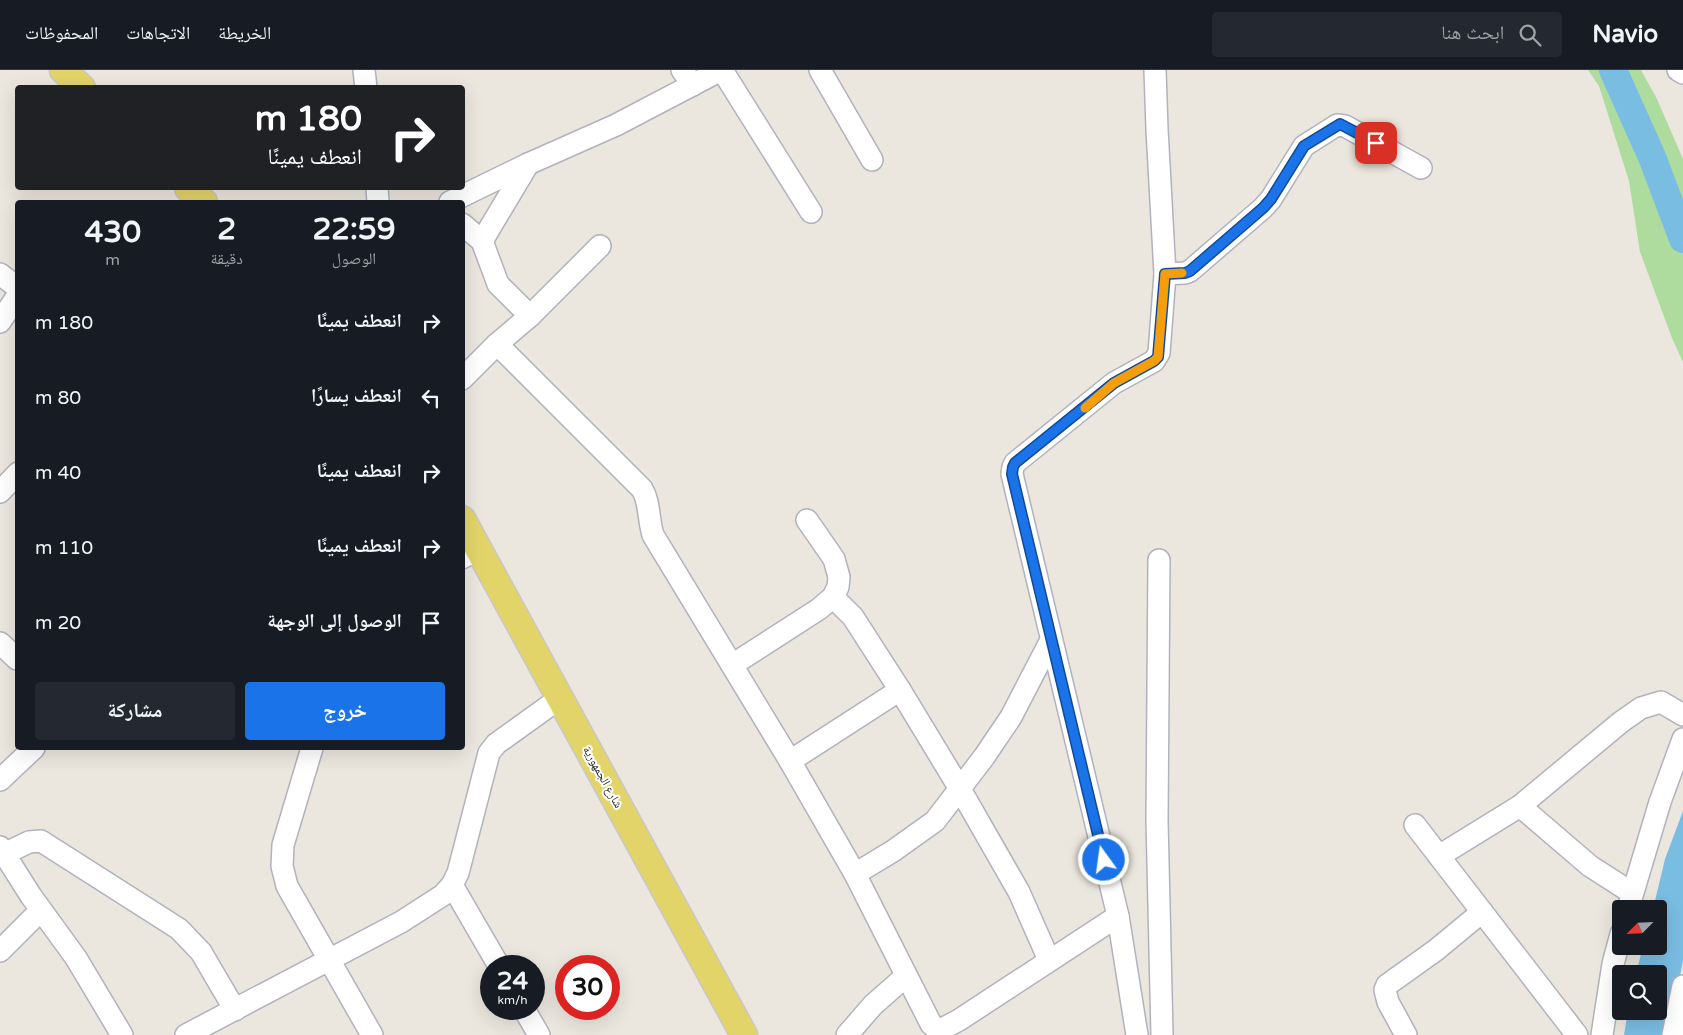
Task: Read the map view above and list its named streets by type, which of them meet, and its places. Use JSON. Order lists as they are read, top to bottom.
{
  "streets": {
    "main road": ["شارع الجمهورية"]
  },
  "north": "bottom left",
  "page": {
    "header": "Navio",
    "search": "ابحث هنا",
    "nav": ["الخريطة", "الاتجاهات", "المحفوظات"],
    "turn": ["180 m", "انعطف يمينًا"],
    "eta": [
      "22:59",
      "الوصول",
      "2",
      "دقيقة",
      "430",
      "m"
    ],
    "list": [
      {
        "name": "انعطف يمينًا",
        "value": "180 m"
      },
      {
        "name": "انعطف يسارًا",
        "value": "80 m"
      },
      {
        "name": "انعطف يمينًا",
        "value": "40 m"
      },
      {
        "name": "انعطف يمينًا",
        "value": "110 m"
      },
      {
        "name": "الوصول إلى الوجهة",
        "value": "20 m"
      }
    ],
    "buttons": ["خروج", "مشاركة"],
    "speed": "24 km/h",
    "limit": "30"
  }
}
